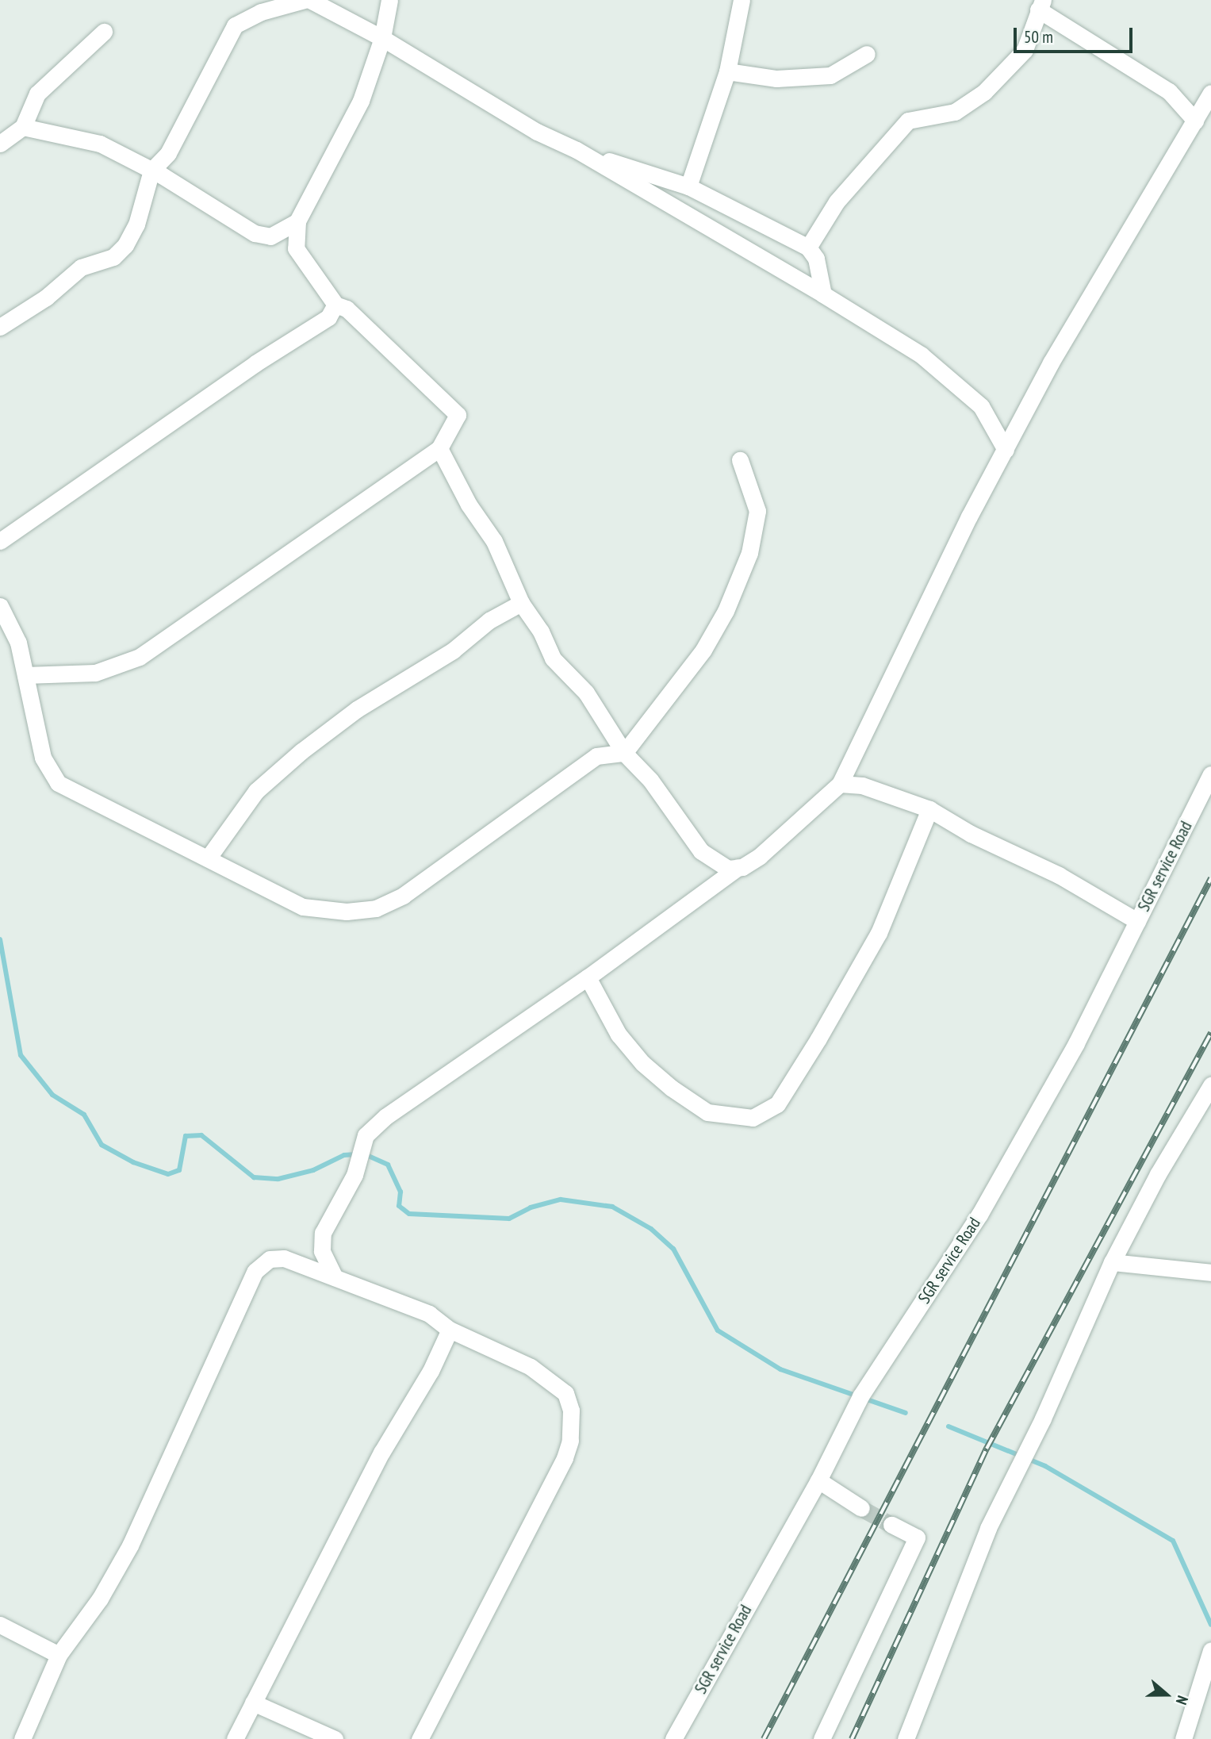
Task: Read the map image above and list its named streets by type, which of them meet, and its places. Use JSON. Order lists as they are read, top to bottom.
{
  "streets": {
    "street": ["SGR service Road"]
  },
  "scale_bar": "50 m",
  "north": "right"
}
